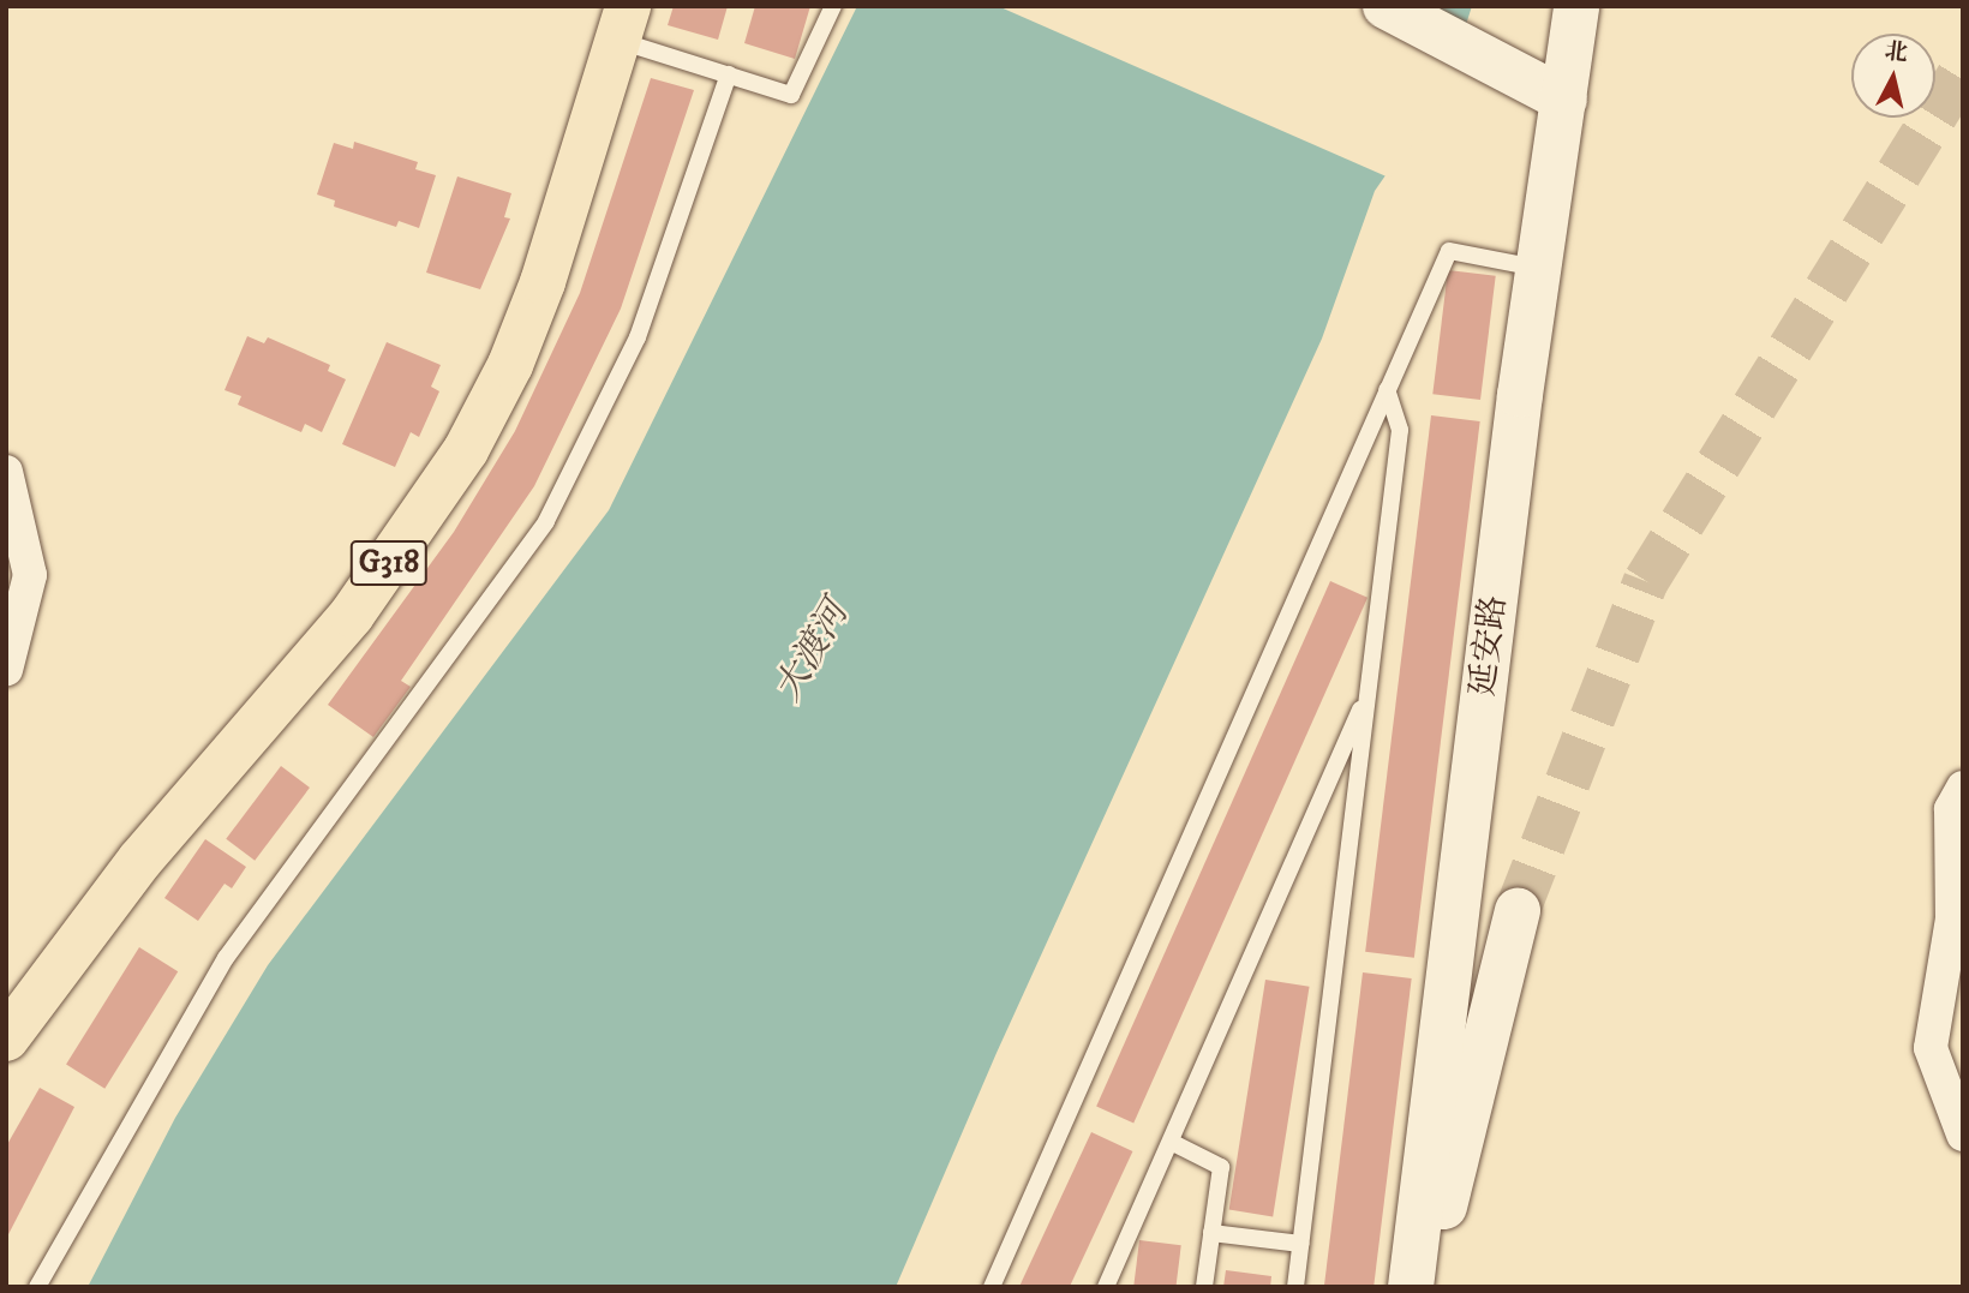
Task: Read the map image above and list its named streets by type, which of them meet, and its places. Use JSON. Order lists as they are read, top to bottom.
{
  "streets": {
    "highway": ["G318"],
    "main road": ["延安路"]
  },
  "water": ["大渡河"],
  "north": "top"
}
